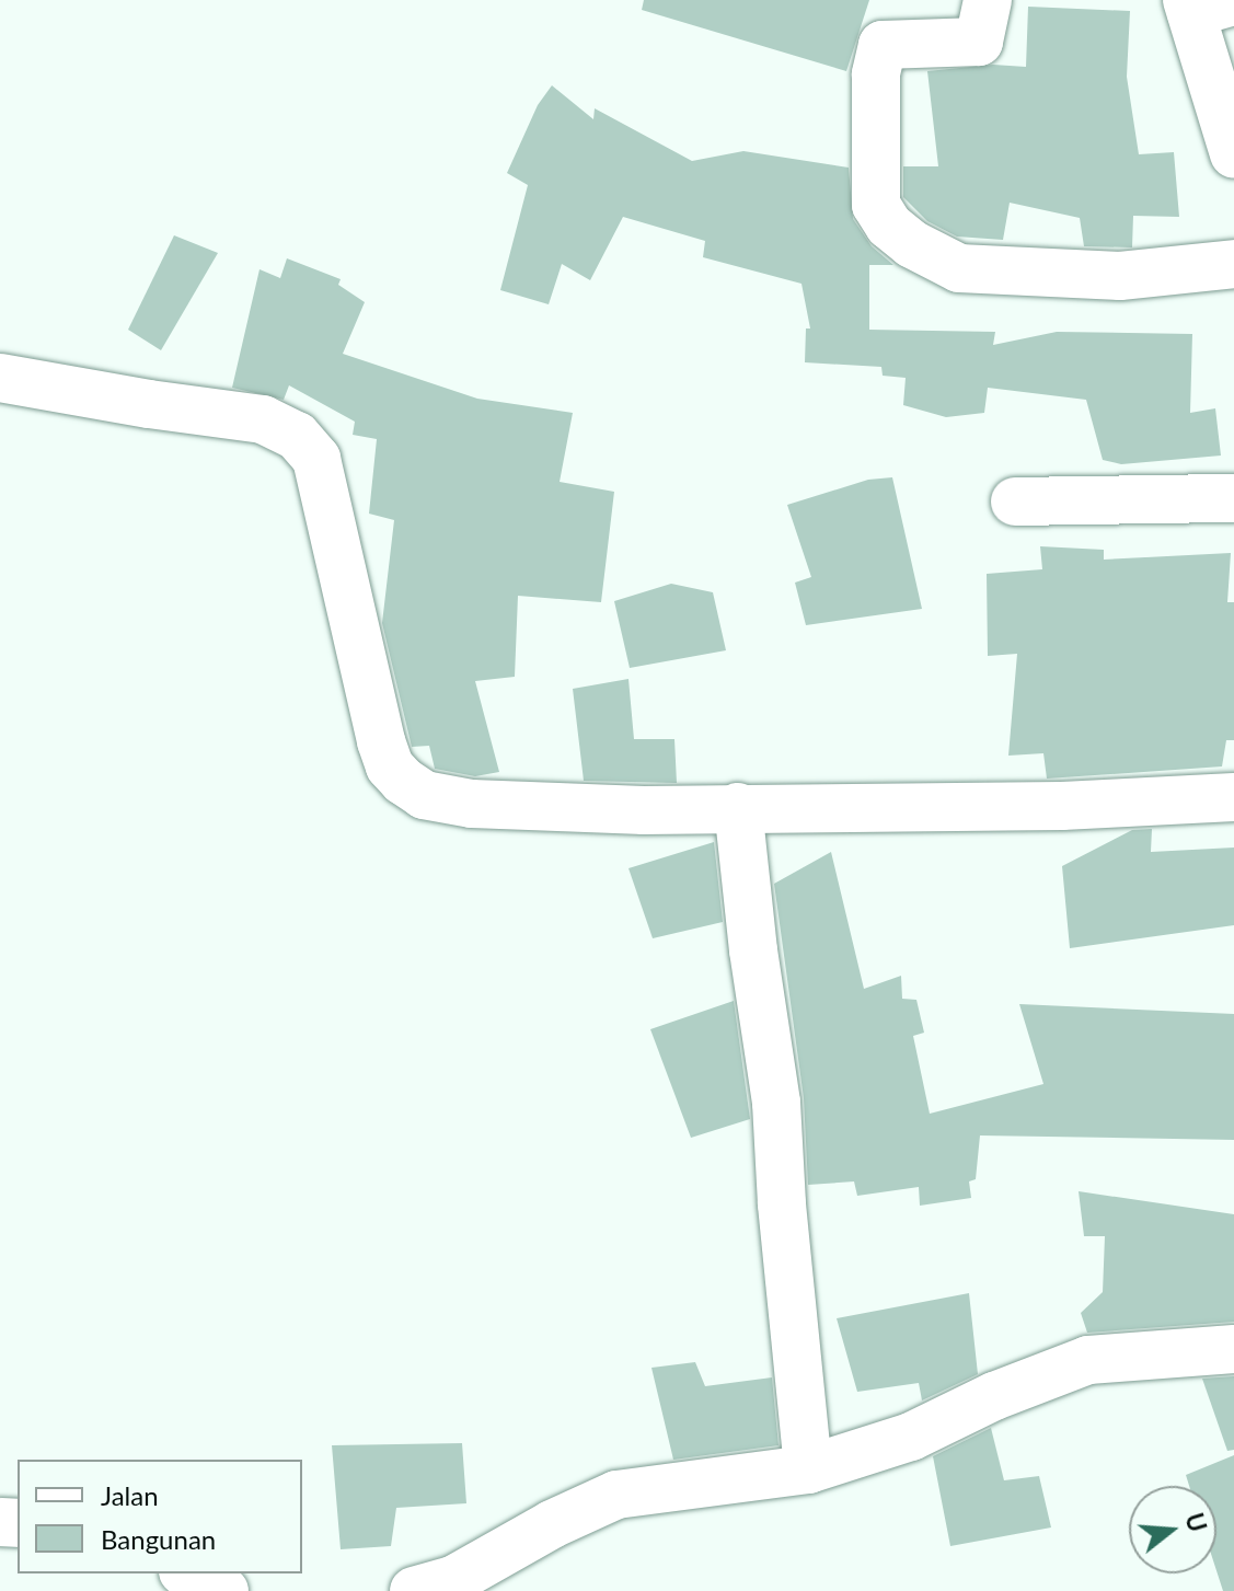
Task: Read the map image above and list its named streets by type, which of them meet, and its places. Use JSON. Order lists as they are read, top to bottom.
{
  "legend": ["Jalan", "Bangunan"],
  "north": "right"
}
